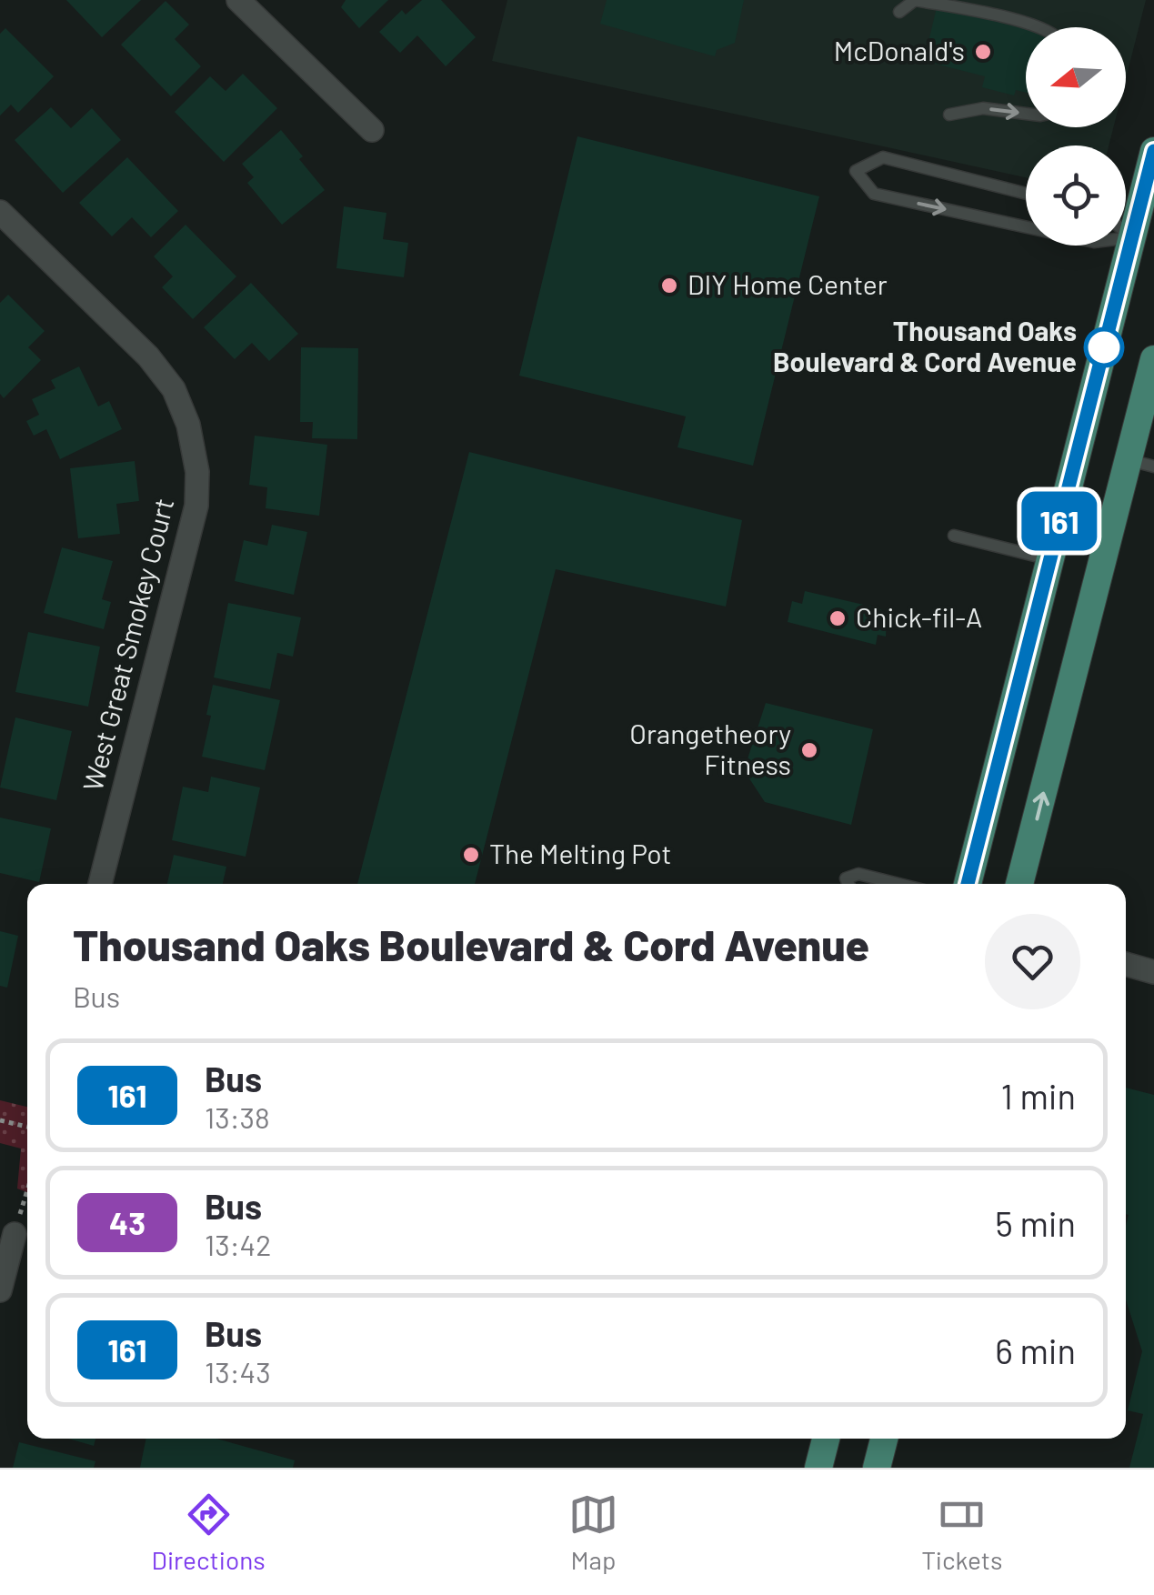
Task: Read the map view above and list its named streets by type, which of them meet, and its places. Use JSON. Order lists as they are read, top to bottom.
{
  "streets": {
    "street": ["West Great Smokey Court"]
  },
  "places": [
    "McDonald's",
    "DIY Home Center",
    "Thousand Oaks Boulevard & Cord Avenue",
    "Chick-fil-A",
    "Orangetheory Fitness",
    "The Melting Pot"
  ],
  "lines": ["bus line 161"],
  "north": "left",
  "page": {
    "on_map": "161",
    "heading": ["Thousand Oaks Boulevard & Cord Avenue", "Bus"],
    "list": [
      {
        "mark": "161",
        "name": "Bus",
        "note": "13:38",
        "value": "1 min"
      },
      {
        "mark": "43",
        "name": "Bus",
        "note": "13:42",
        "value": "5 min"
      },
      {
        "mark": "161",
        "name": "Bus",
        "note": "13:43",
        "value": "6 min"
      }
    ],
    "tabs": ["Directions", "Map", "Tickets"]
  }
}
